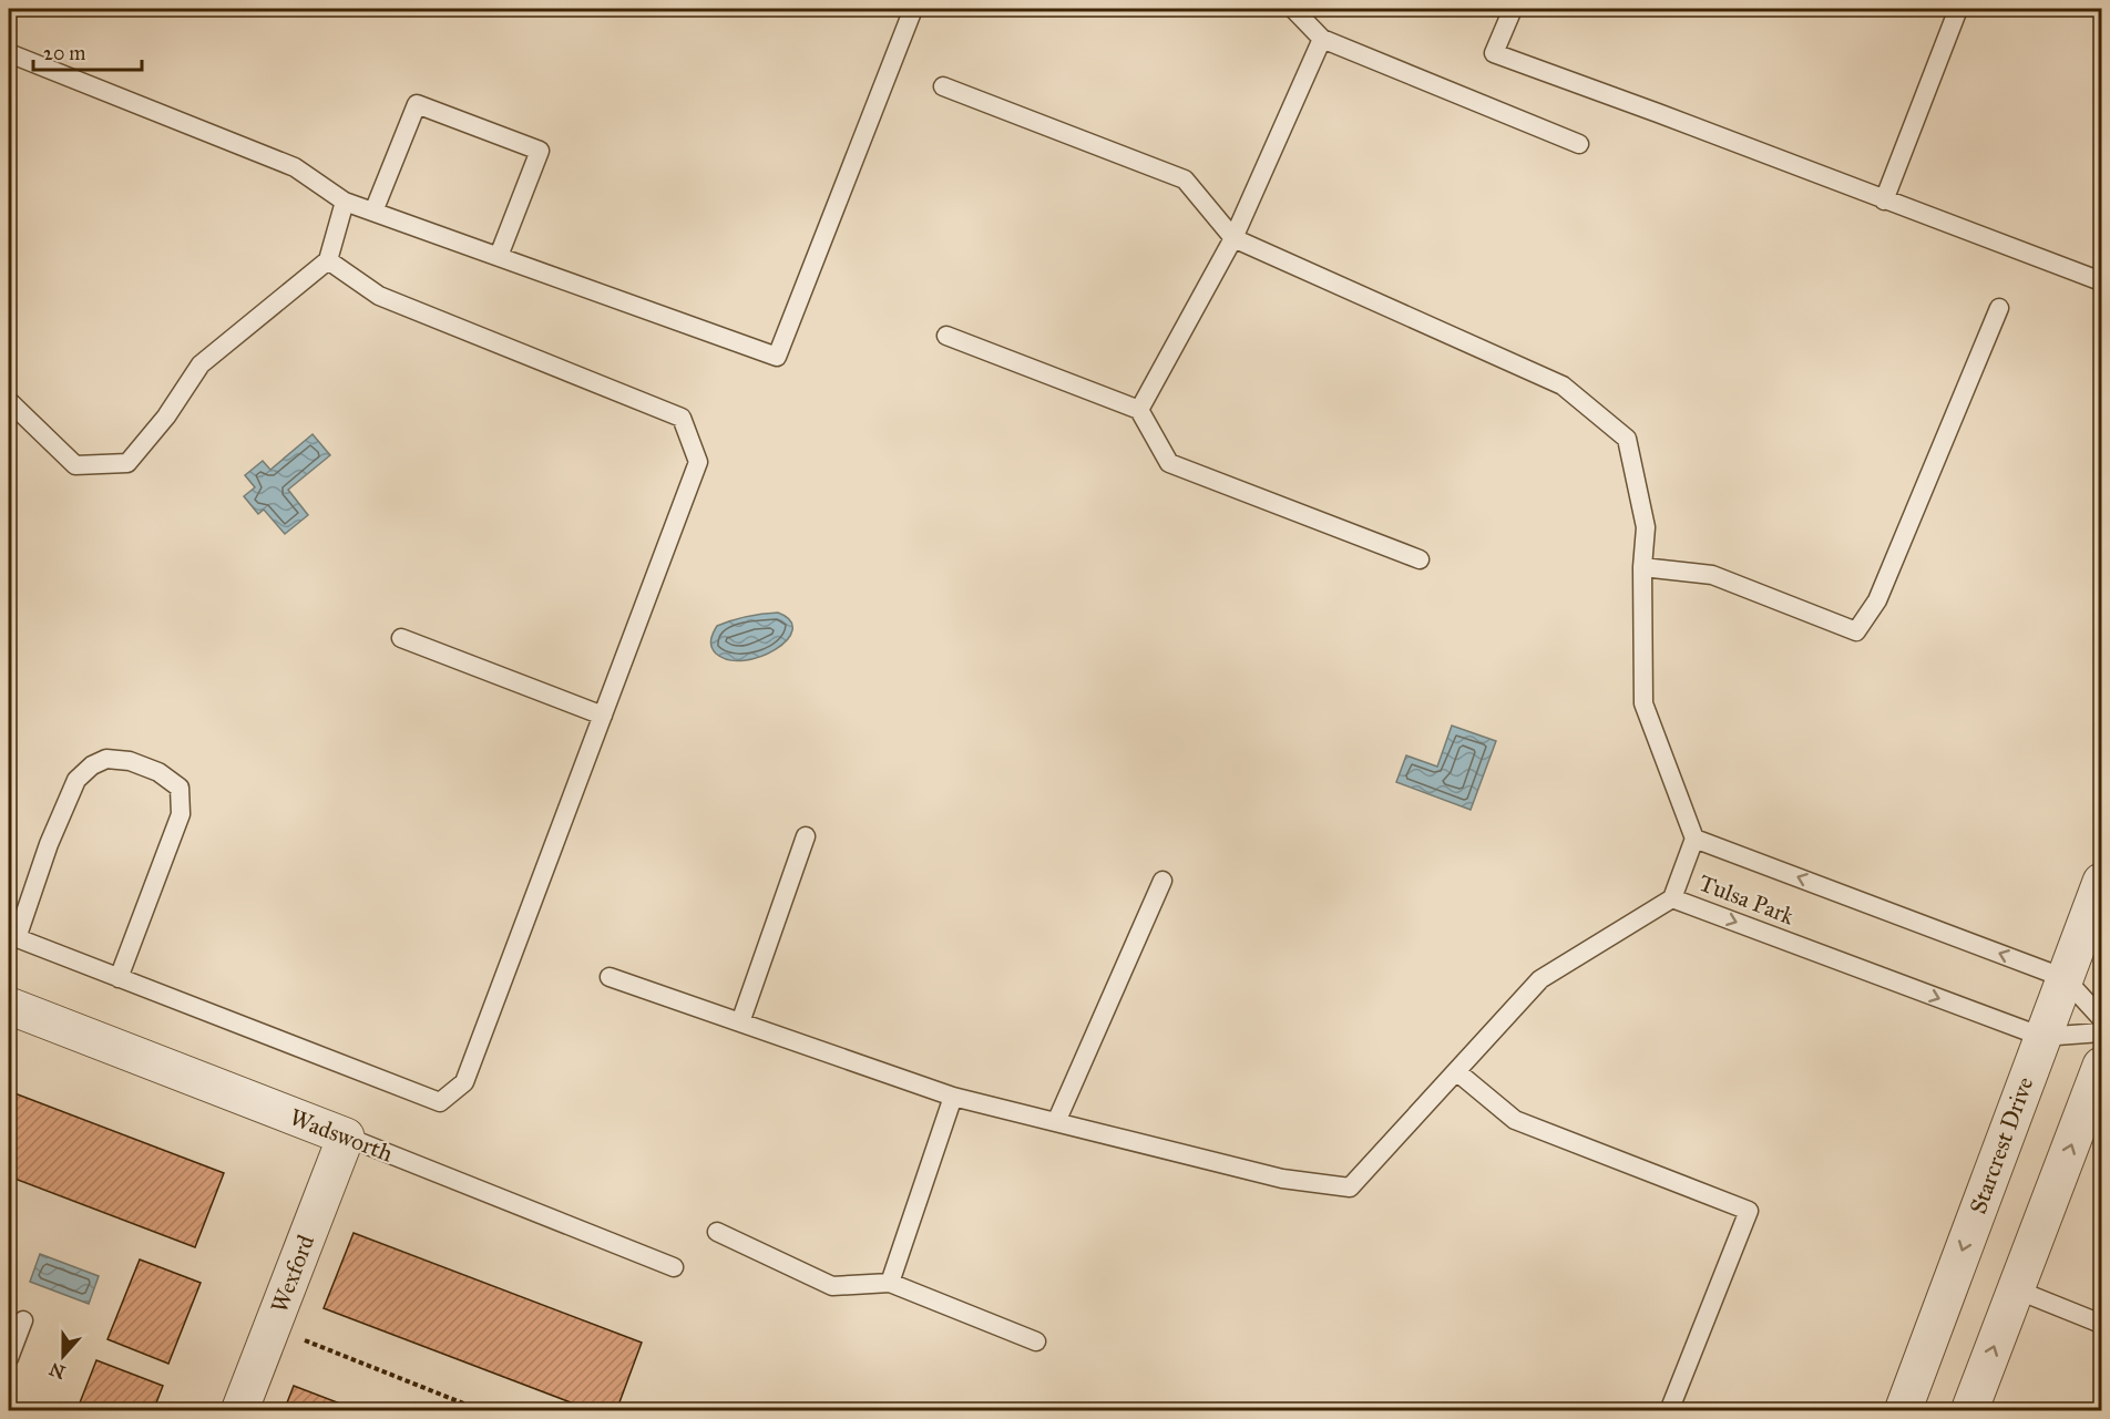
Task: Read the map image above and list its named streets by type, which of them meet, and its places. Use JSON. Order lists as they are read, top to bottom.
{
  "streets": {
    "street": ["Wadsworth", "Starcrest Drive", "Wexford"],
    "lane": ["Tulsa Park"]
  },
  "crossings": [
    ["Tulsa Park", "Starcrest Drive"],
    ["Wadsworth", "Wexford"]
  ],
  "scale_bar": "20 m",
  "north": "bottom"
}
